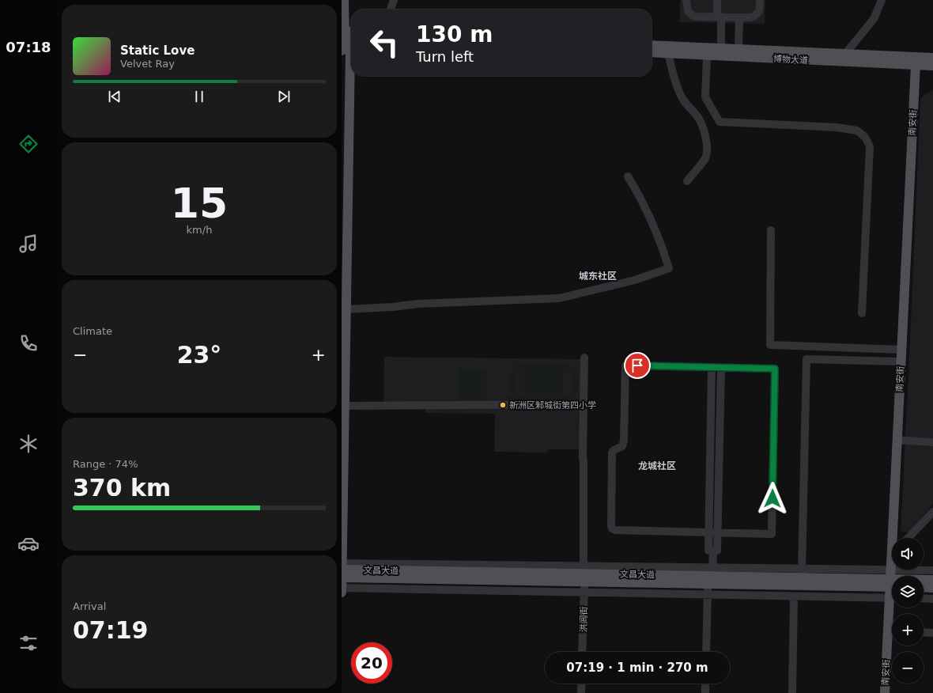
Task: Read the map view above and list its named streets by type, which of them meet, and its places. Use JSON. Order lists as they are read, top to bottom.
{
  "streets": {
    "main road": ["博物大道", "南安街", "文昌大道"],
    "street": ["洪闾街"]
  },
  "crossings": [
    ["博物大道", "南安街"],
    ["南安街", "文昌大道"],
    ["文昌大道", "洪闾街"]
  ],
  "districts": ["城东社区", "龙城社区"],
  "places": ["新洲区邾城街第四小学"],
  "page": {
    "tabs": "07:18",
    "turn": ["130 m", "Turn left"],
    "song": ["Static Love", "Velvet Ray"],
    "tile": [
      ["15", "km/h"],
      "Climate",
      ["Range · 74%", "370 km"],
      ["Arrival", "07:19"]
    ],
    "heat": ["−", "23°", "+"],
    "map_buttons": ["+", "−"],
    "limit": "20",
    "trip": "07:19 · 1 min · 270 m"
  }
}
